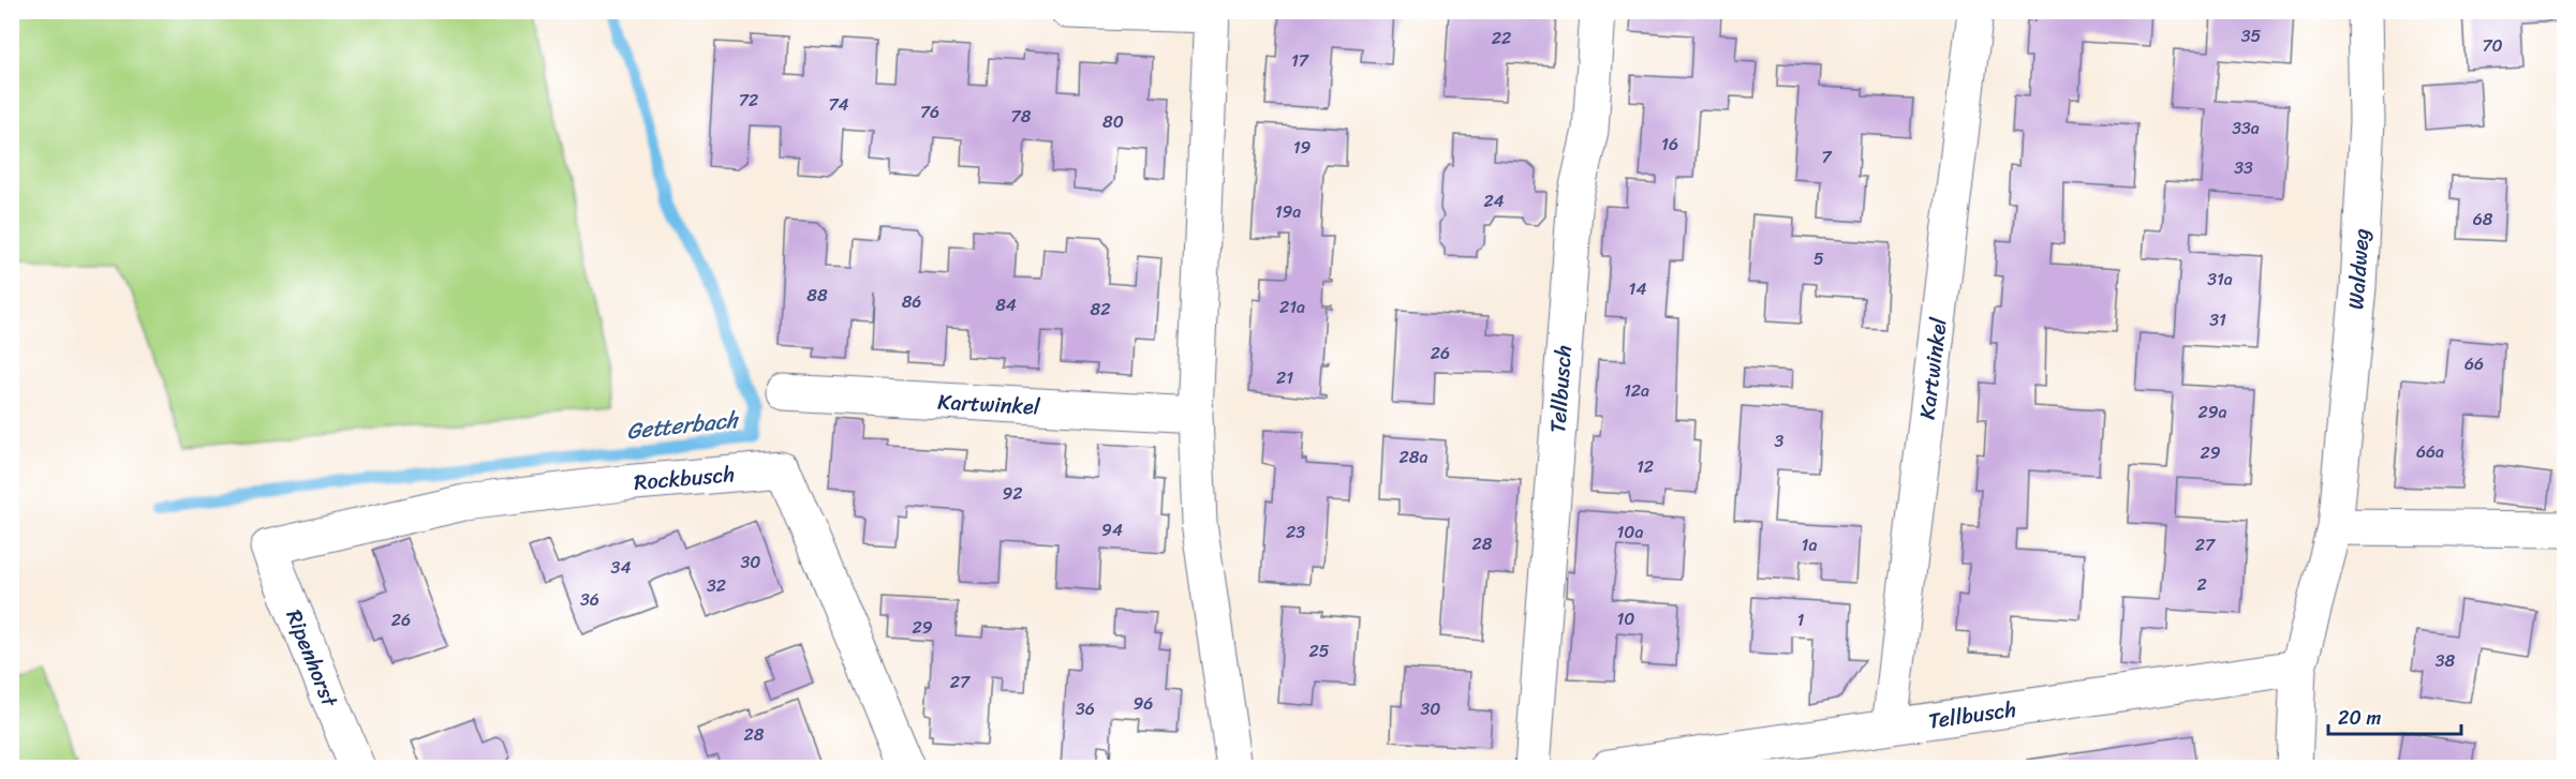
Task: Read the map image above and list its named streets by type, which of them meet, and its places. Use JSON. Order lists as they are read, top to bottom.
{
  "streets": {
    "street": [
      "Waldweg",
      "Kartwinkel",
      "Tellbusch",
      "Rockbusch",
      "Ripenhorst"
    ]
  },
  "crossings": [
    ["Waldweg", "Tellbusch"],
    ["Kartwinkel", "Tellbusch"],
    ["Rockbusch", "Ripenhorst"]
  ],
  "water": ["Getterbach"],
  "house_numbers": [
    "35",
    "22",
    "70",
    "17",
    "72",
    "74",
    "76",
    "78",
    "80",
    "33a",
    "16",
    "19",
    "7",
    "33",
    "24",
    "19a",
    "68",
    "5",
    "31a",
    "14",
    "88",
    "86",
    "84",
    "21a",
    "82",
    "31",
    "26",
    "66",
    "21",
    "12a",
    "29a",
    "3",
    "66a",
    "29",
    "28a",
    "12",
    "92",
    "94",
    "23",
    "10a",
    "28",
    "1a",
    "27",
    "30",
    "34",
    "2",
    "32",
    "36",
    "10",
    "26",
    "1",
    "29",
    "25",
    "38",
    "27",
    "96",
    "36",
    "30",
    "28"
  ],
  "scale_bar": "20 m"
}
